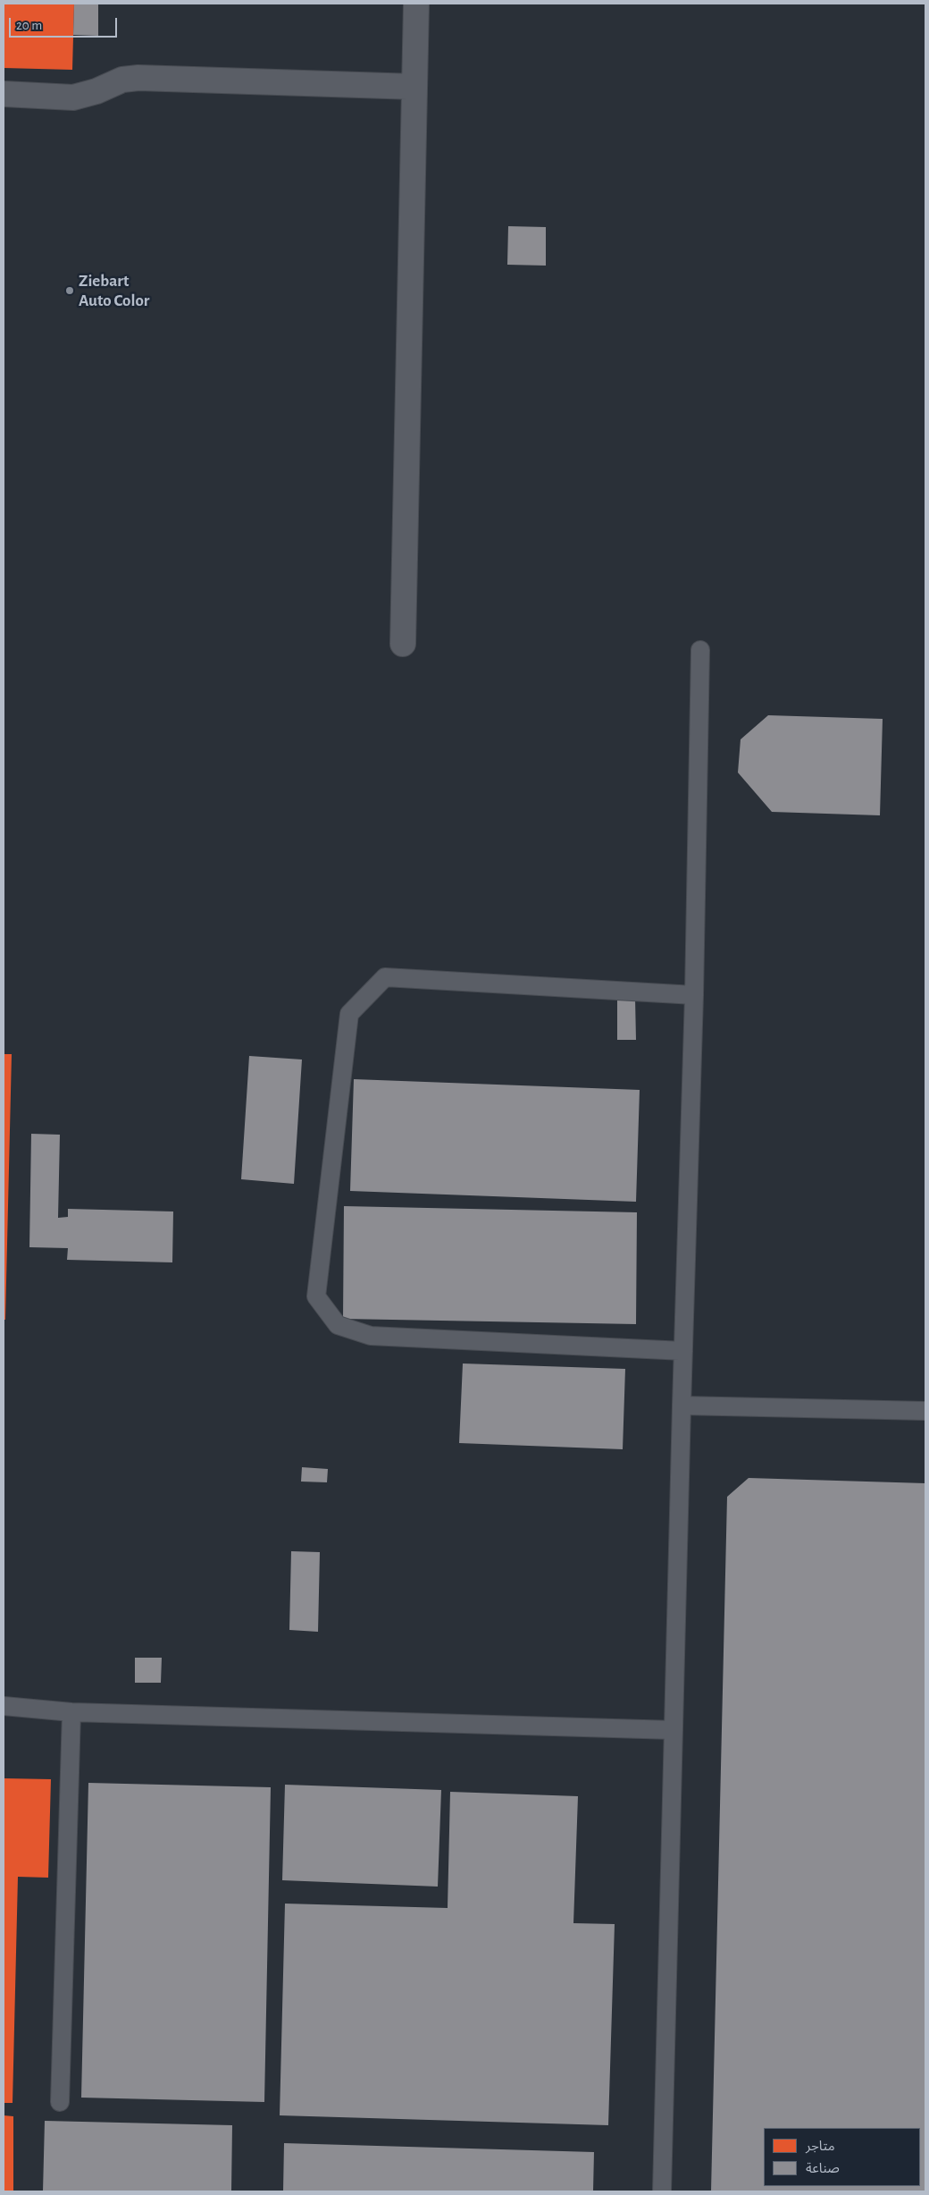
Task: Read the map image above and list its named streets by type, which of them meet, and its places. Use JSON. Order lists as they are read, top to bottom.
{
  "places": ["Ziebart Auto Color"],
  "legend": ["متاجر", "صناعة"],
  "scale_bar": "20 m"
}
